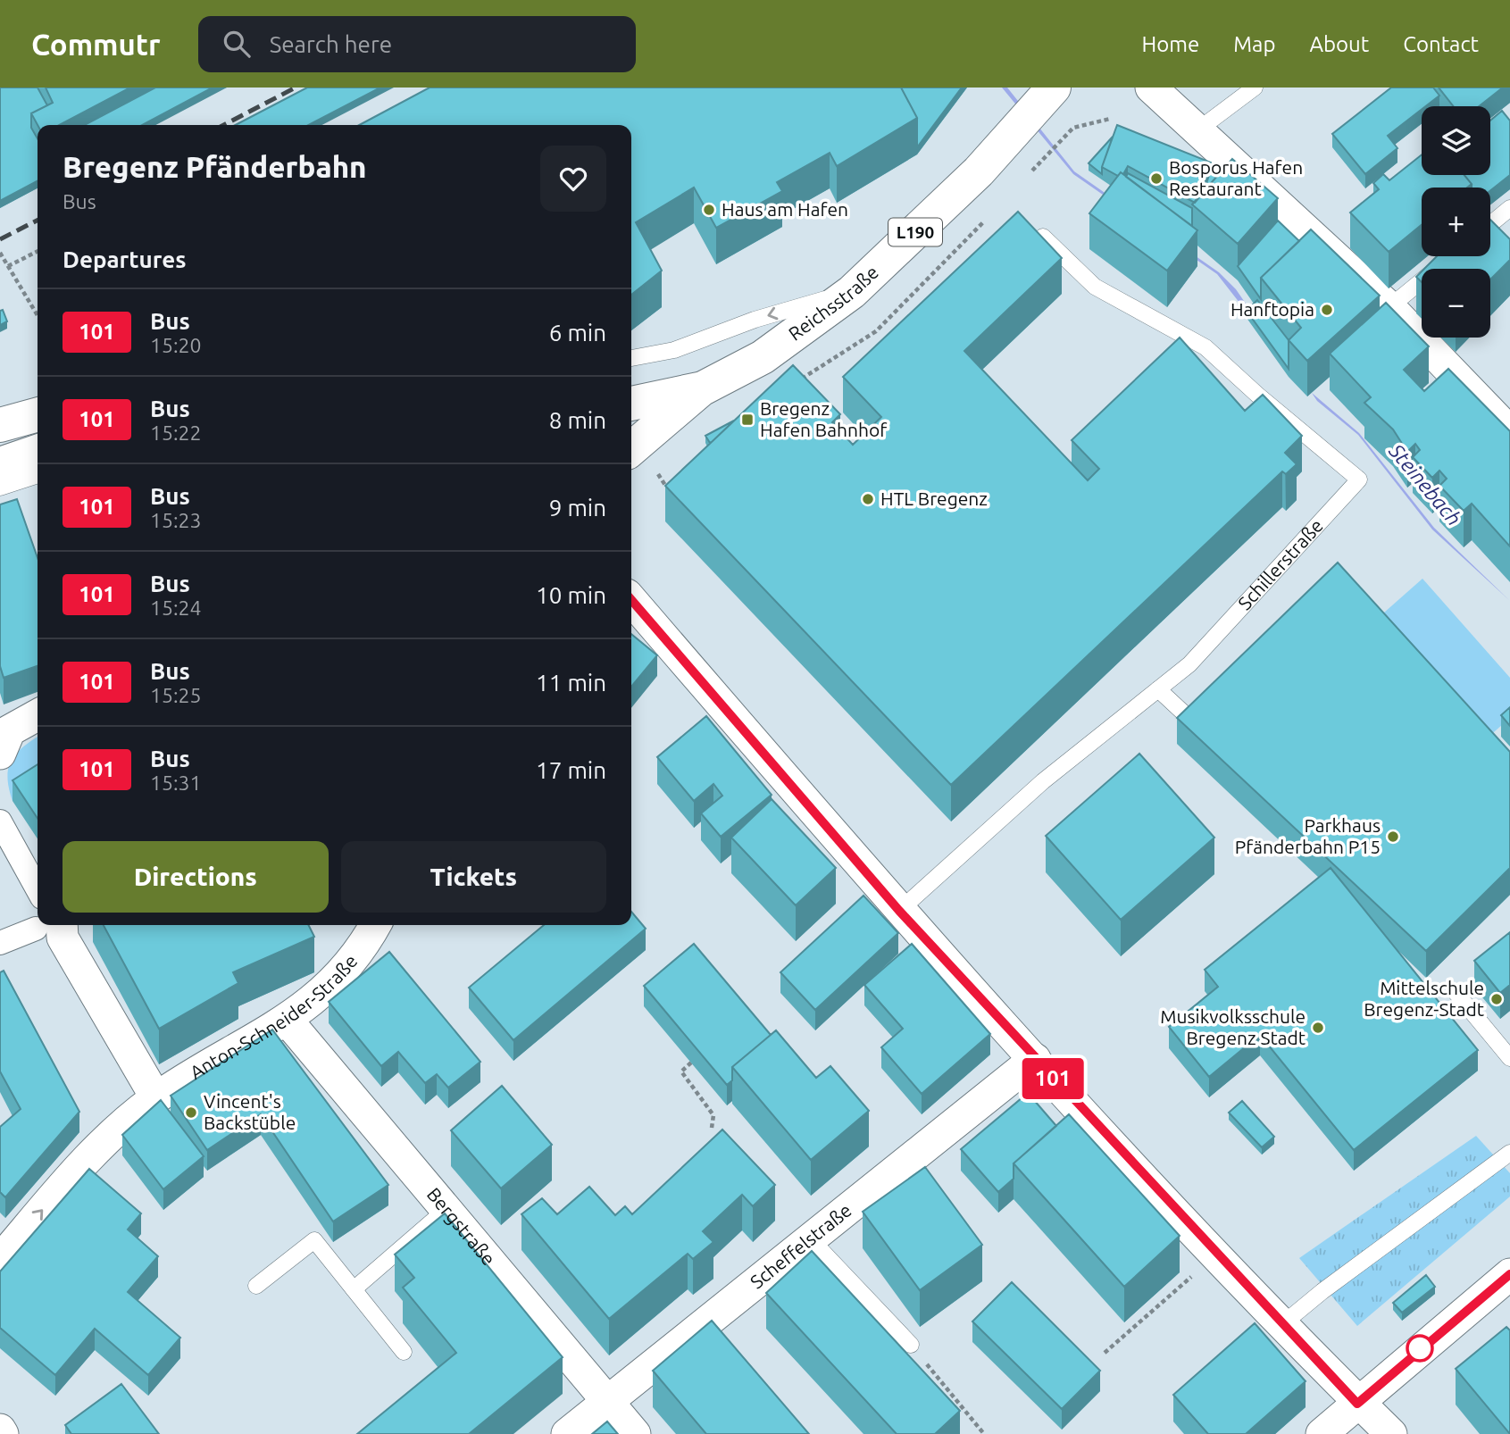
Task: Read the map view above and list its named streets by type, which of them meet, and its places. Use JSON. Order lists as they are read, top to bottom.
{
  "streets": {
    "main road": ["L190", "Reichsstraße"],
    "street": ["Anton-Schneider-Straße", "Bergstraße", "Scheffelstraße"],
    "lane": ["Schillerstraße"]
  },
  "crossings": [
    ["Anton-Schneider-Straße", "Bergstraße"],
    ["Bergstraße", "Scheffelstraße"]
  ],
  "one_way": ["Anton-Schneider-Straße"],
  "water": ["Steinebach"],
  "places": {
    "other": [
      "Bosporus Hafen Restaurant",
      "Haus am Hafen",
      "Hanftopia",
      "HTL Bregenz",
      "Parkhaus Pfänderbahn P15",
      "Mittelschule Bregenz-Stadt",
      "Musikvolksschule Bregenz Stadt",
      "Vincent's Backstüble"
    ],
    "transit": ["Bregenz Hafen Bahnhof"]
  },
  "lines": ["bus line 101"],
  "page": {
    "header": "Commutr",
    "search": "Search here",
    "nav": [
      "Home",
      "Map",
      "About",
      "Contact"
    ],
    "on_map": "101",
    "map_buttons": ["+", "−"],
    "heading": [
      ["Bregenz Pfänderbahn", "Bus"],
      "Departures"
    ],
    "list": [
      {
        "mark": "101",
        "name": "Bus",
        "note": "15:20",
        "value": "6 min"
      },
      {
        "mark": "101",
        "name": "Bus",
        "note": "15:22",
        "value": "8 min"
      },
      {
        "mark": "101",
        "name": "Bus",
        "note": "15:23",
        "value": "9 min"
      },
      {
        "mark": "101",
        "name": "Bus",
        "note": "15:24",
        "value": "10 min"
      },
      {
        "mark": "101",
        "name": "Bus",
        "note": "15:25",
        "value": "11 min"
      },
      {
        "mark": "101",
        "name": "Bus",
        "note": "15:31",
        "value": "17 min"
      }
    ],
    "buttons": ["Directions", "Tickets"]
  }
}
